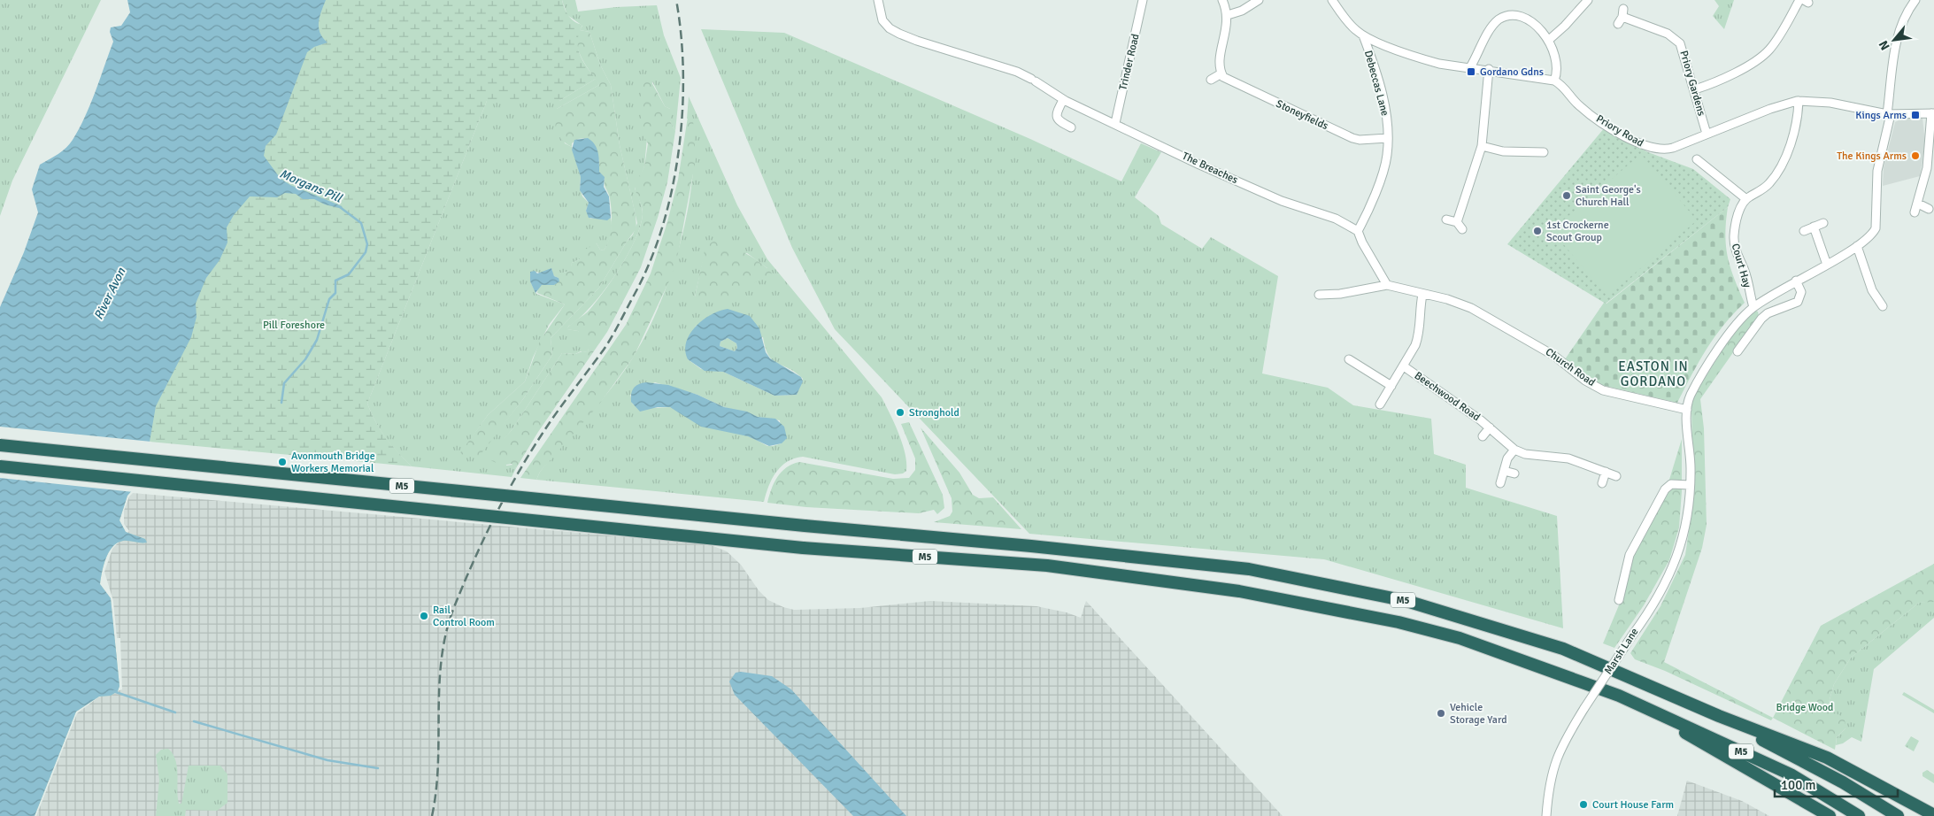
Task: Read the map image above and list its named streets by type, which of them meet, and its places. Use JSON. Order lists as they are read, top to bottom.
{
  "streets": {
    "highway": ["M5"],
    "street": [
      "Trinder Road",
      "Debeccas Lane",
      "Priory Gardens",
      "Stoneyfields",
      "Priory Road",
      "The Breaches",
      "Court Hay",
      "Church Road",
      "Beechwood Road",
      "Marsh Lane"
    ]
  },
  "crossings": [
    ["Trinder Road", "The Breaches"],
    ["Debeccas Lane", "Stoneyfields"],
    ["Debeccas Lane", "The Breaches"],
    ["Priory Gardens", "Priory Road"],
    ["Priory Road", "Court Hay"],
    ["Church Road", "Marsh Lane"]
  ],
  "districts": ["EASTON IN GORDANO"],
  "water": ["Morgans Pill", "River Avon"],
  "parks": ["Pill Foreshore", "Bridge Wood"],
  "places": {
    "transit": ["Gordano Gdns", "Kings Arms"],
    "other": [
      "The Kings Arms",
      "Saint George's Church Hall",
      "1st Crockerne Scout Group",
      "Stronghold",
      "Avonmouth Bridge Workers Memorial",
      "Rail Control Room",
      "Vehicle Storage Yard",
      "Court House Farm"
    ]
  },
  "scale_bar": "100 m",
  "north": "bottom left"
}
